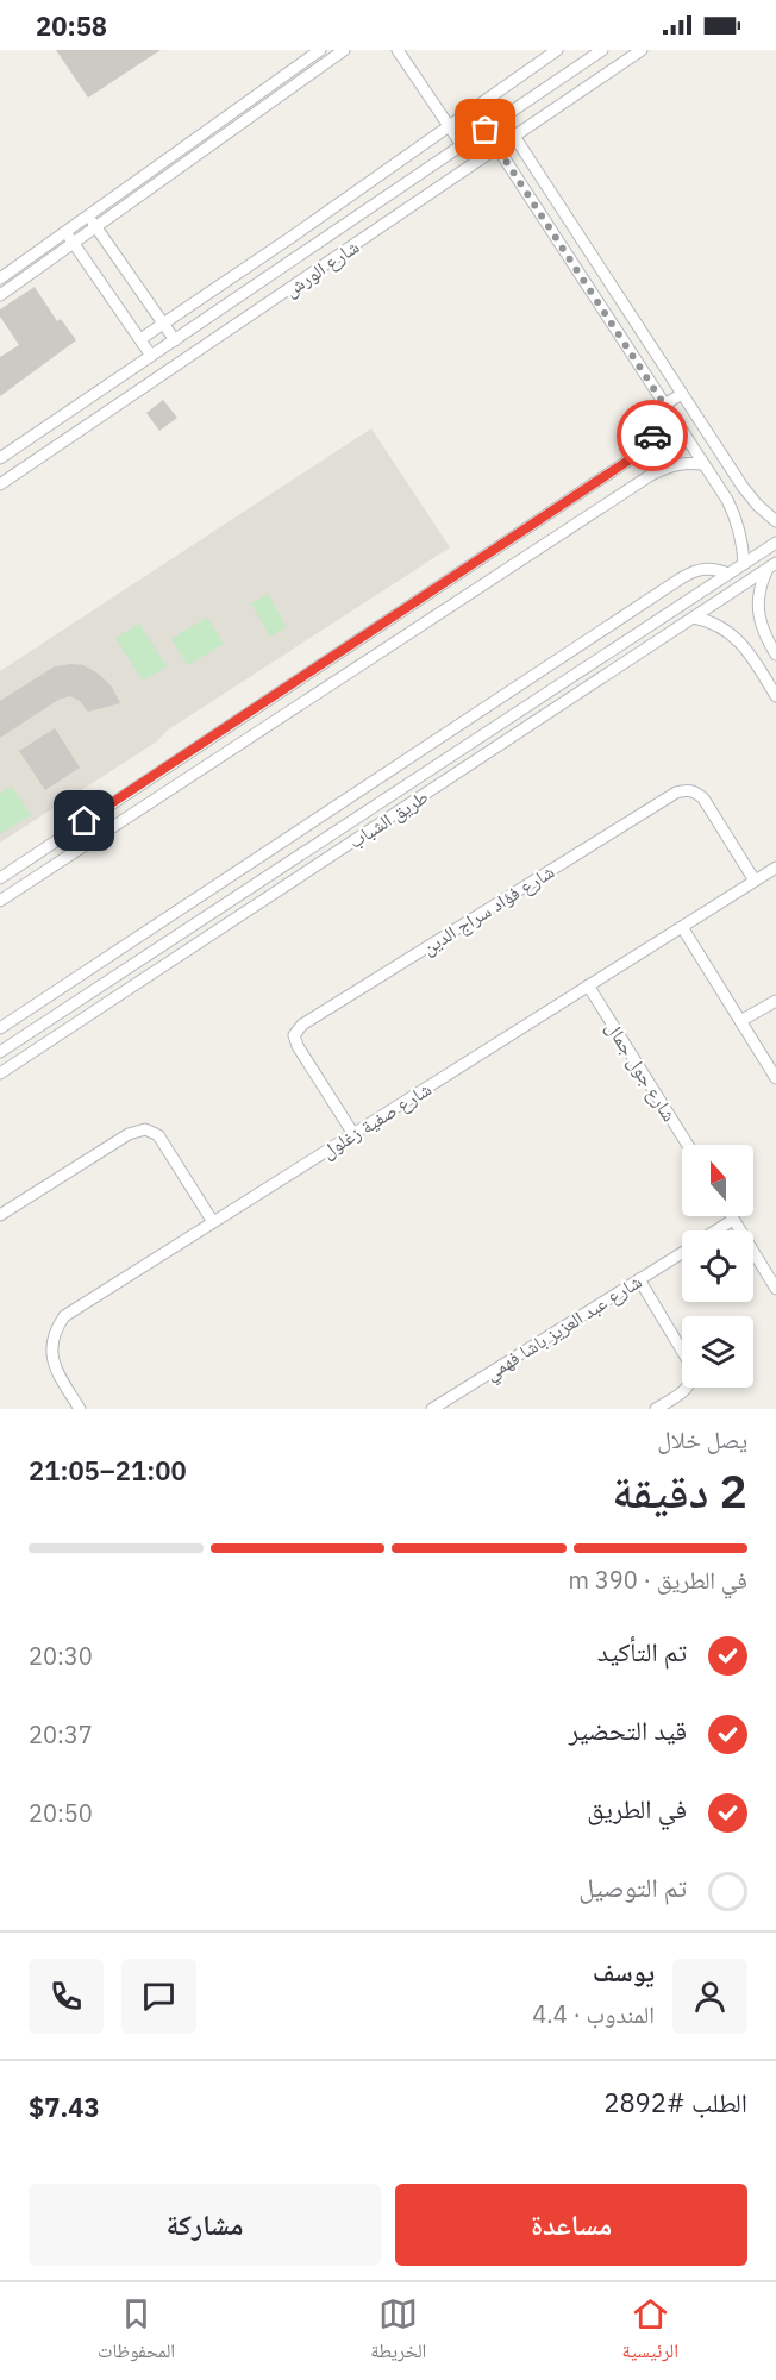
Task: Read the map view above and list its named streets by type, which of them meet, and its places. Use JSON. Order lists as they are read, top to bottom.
{
  "streets": {
    "street": [
      "شارع الورش",
      "طريق الشباب",
      "شارع فؤاد سراج الدين",
      "شارع جول جمال",
      "شارع صفية زغلول",
      "شارع عبد العزيز باشا فهمي"
    ]
  },
  "crossings": [
    ["شارع فؤاد سراج الدين", "شارع صفية زغلول"],
    ["شارع جول جمال", "شارع صفية زغلول"]
  ],
  "north": "top",
  "page": {
    "status": "20:58",
    "heading": ["2 دقيقة", "يصل خلال", "21:00–21:05"],
    "panel": [
      "يوسف",
      "المندوب · 4.4",
      "الطلب #2892",
      "$7.43"
    ],
    "bar": "في الطريق · 390 m",
    "list": [
      ["تم التأكيد", "20:30"],
      ["قيد التحضير", "20:37"],
      ["في الطريق", "20:50"],
      "تم التوصيل"
    ],
    "buttons": ["مساعدة", "مشاركة"],
    "tabs": ["الرئيسية", "الخريطة", "المحفوظات"]
  }
}
